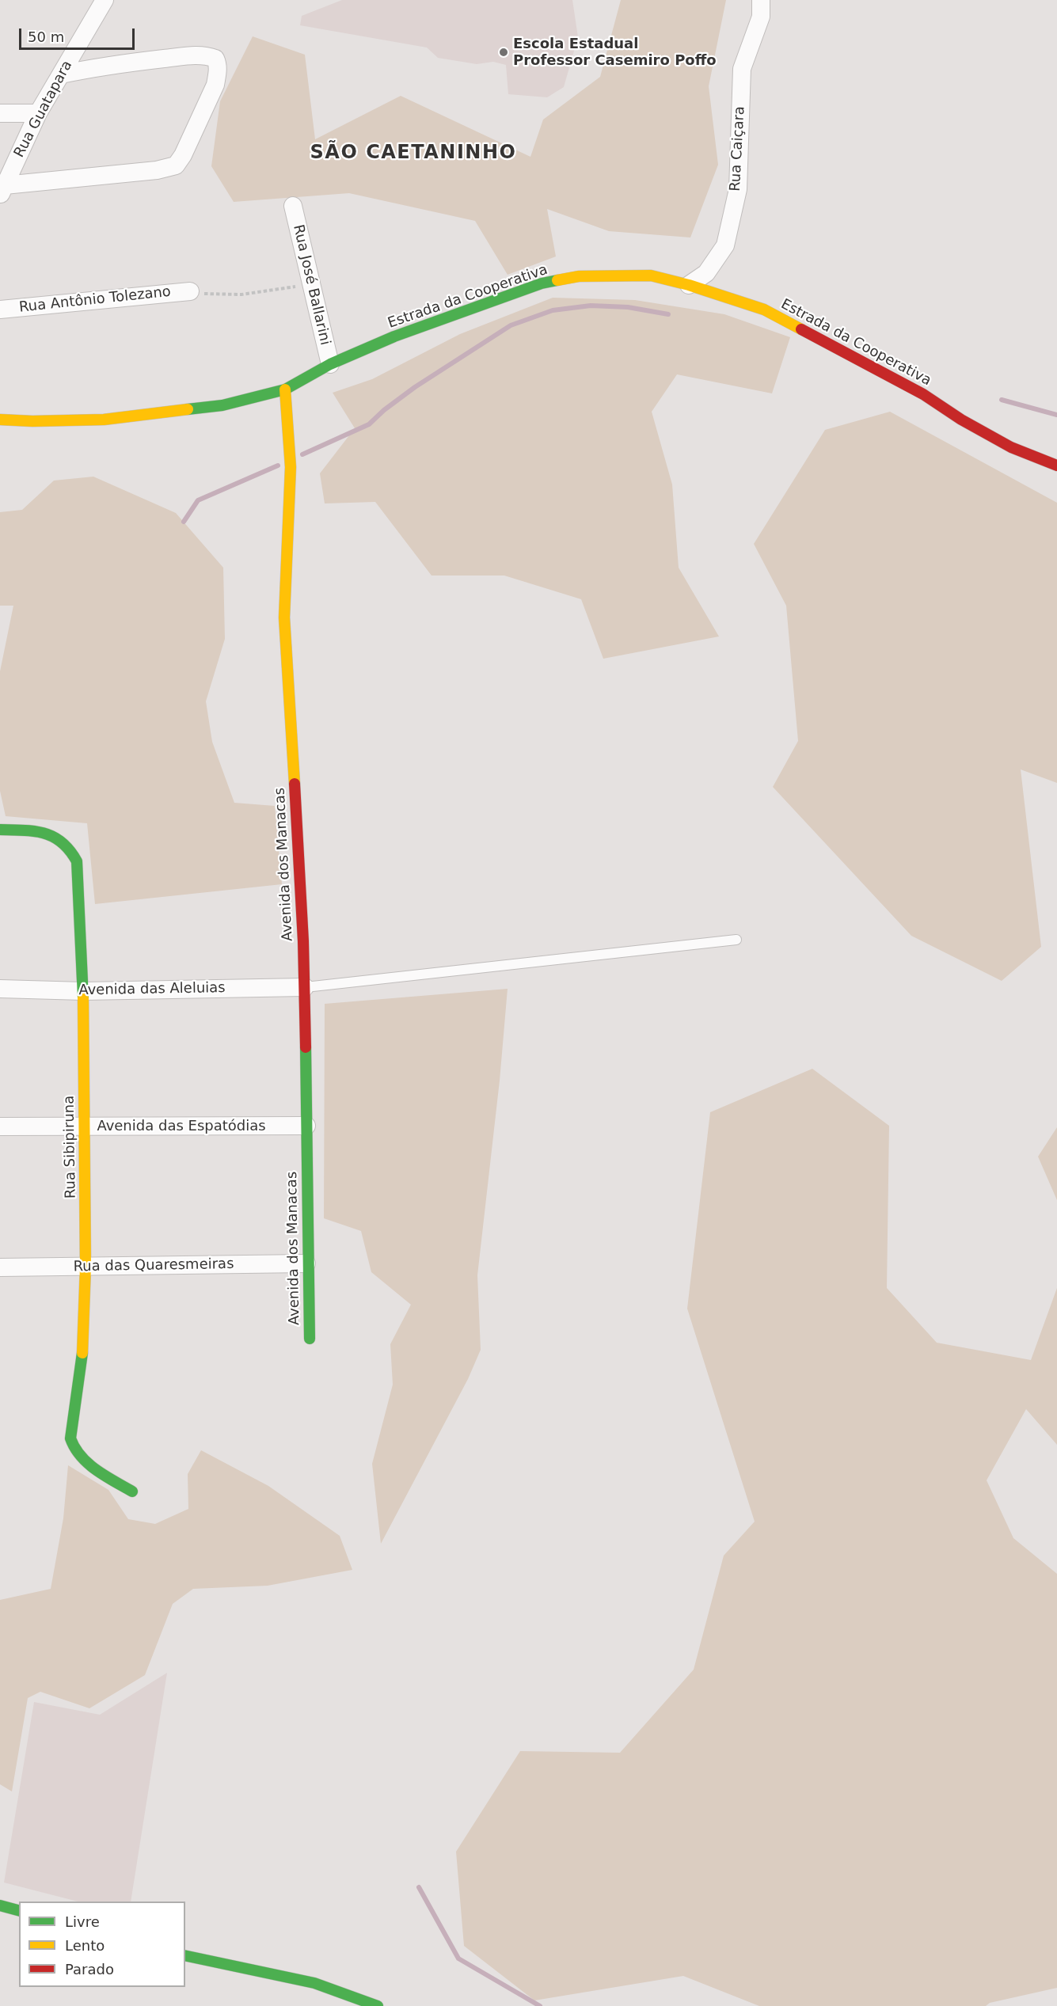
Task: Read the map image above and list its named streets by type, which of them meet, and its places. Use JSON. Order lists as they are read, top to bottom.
{
  "streets": {
    "street": [
      "Rua Guatapara",
      "Rua Caiçara",
      "Rua José Ballarini",
      "Estrada da Cooperativa",
      "Rua Antônio Tolezano",
      "Avenida dos Manacas",
      "Avenida das Aleluias",
      "Avenida das Espatódias",
      "Rua Sibipiruna",
      "Rua das Quaresmeiras"
    ]
  },
  "crossings": [
    ["Rua Caiçara", "Estrada da Cooperativa"],
    ["Rua José Ballarini", "Estrada da Cooperativa"],
    ["Estrada da Cooperativa", "Avenida dos Manacas"],
    ["Avenida dos Manacas", "Avenida das Aleluias"],
    ["Avenida dos Manacas", "Avenida das Espatódias"],
    ["Avenida dos Manacas", "Rua das Quaresmeiras"],
    ["Avenida das Aleluias", "Rua Sibipiruna"],
    ["Avenida das Espatódias", "Rua Sibipiruna"],
    ["Rua Sibipiruna", "Rua das Quaresmeiras"]
  ],
  "districts": ["SÃO CAETANINHO"],
  "places": ["Escola Estadual Professor Casemiro Poffo"],
  "legend": ["Livre", "Lento", "Parado"],
  "scale_bar": "50 m"
}
